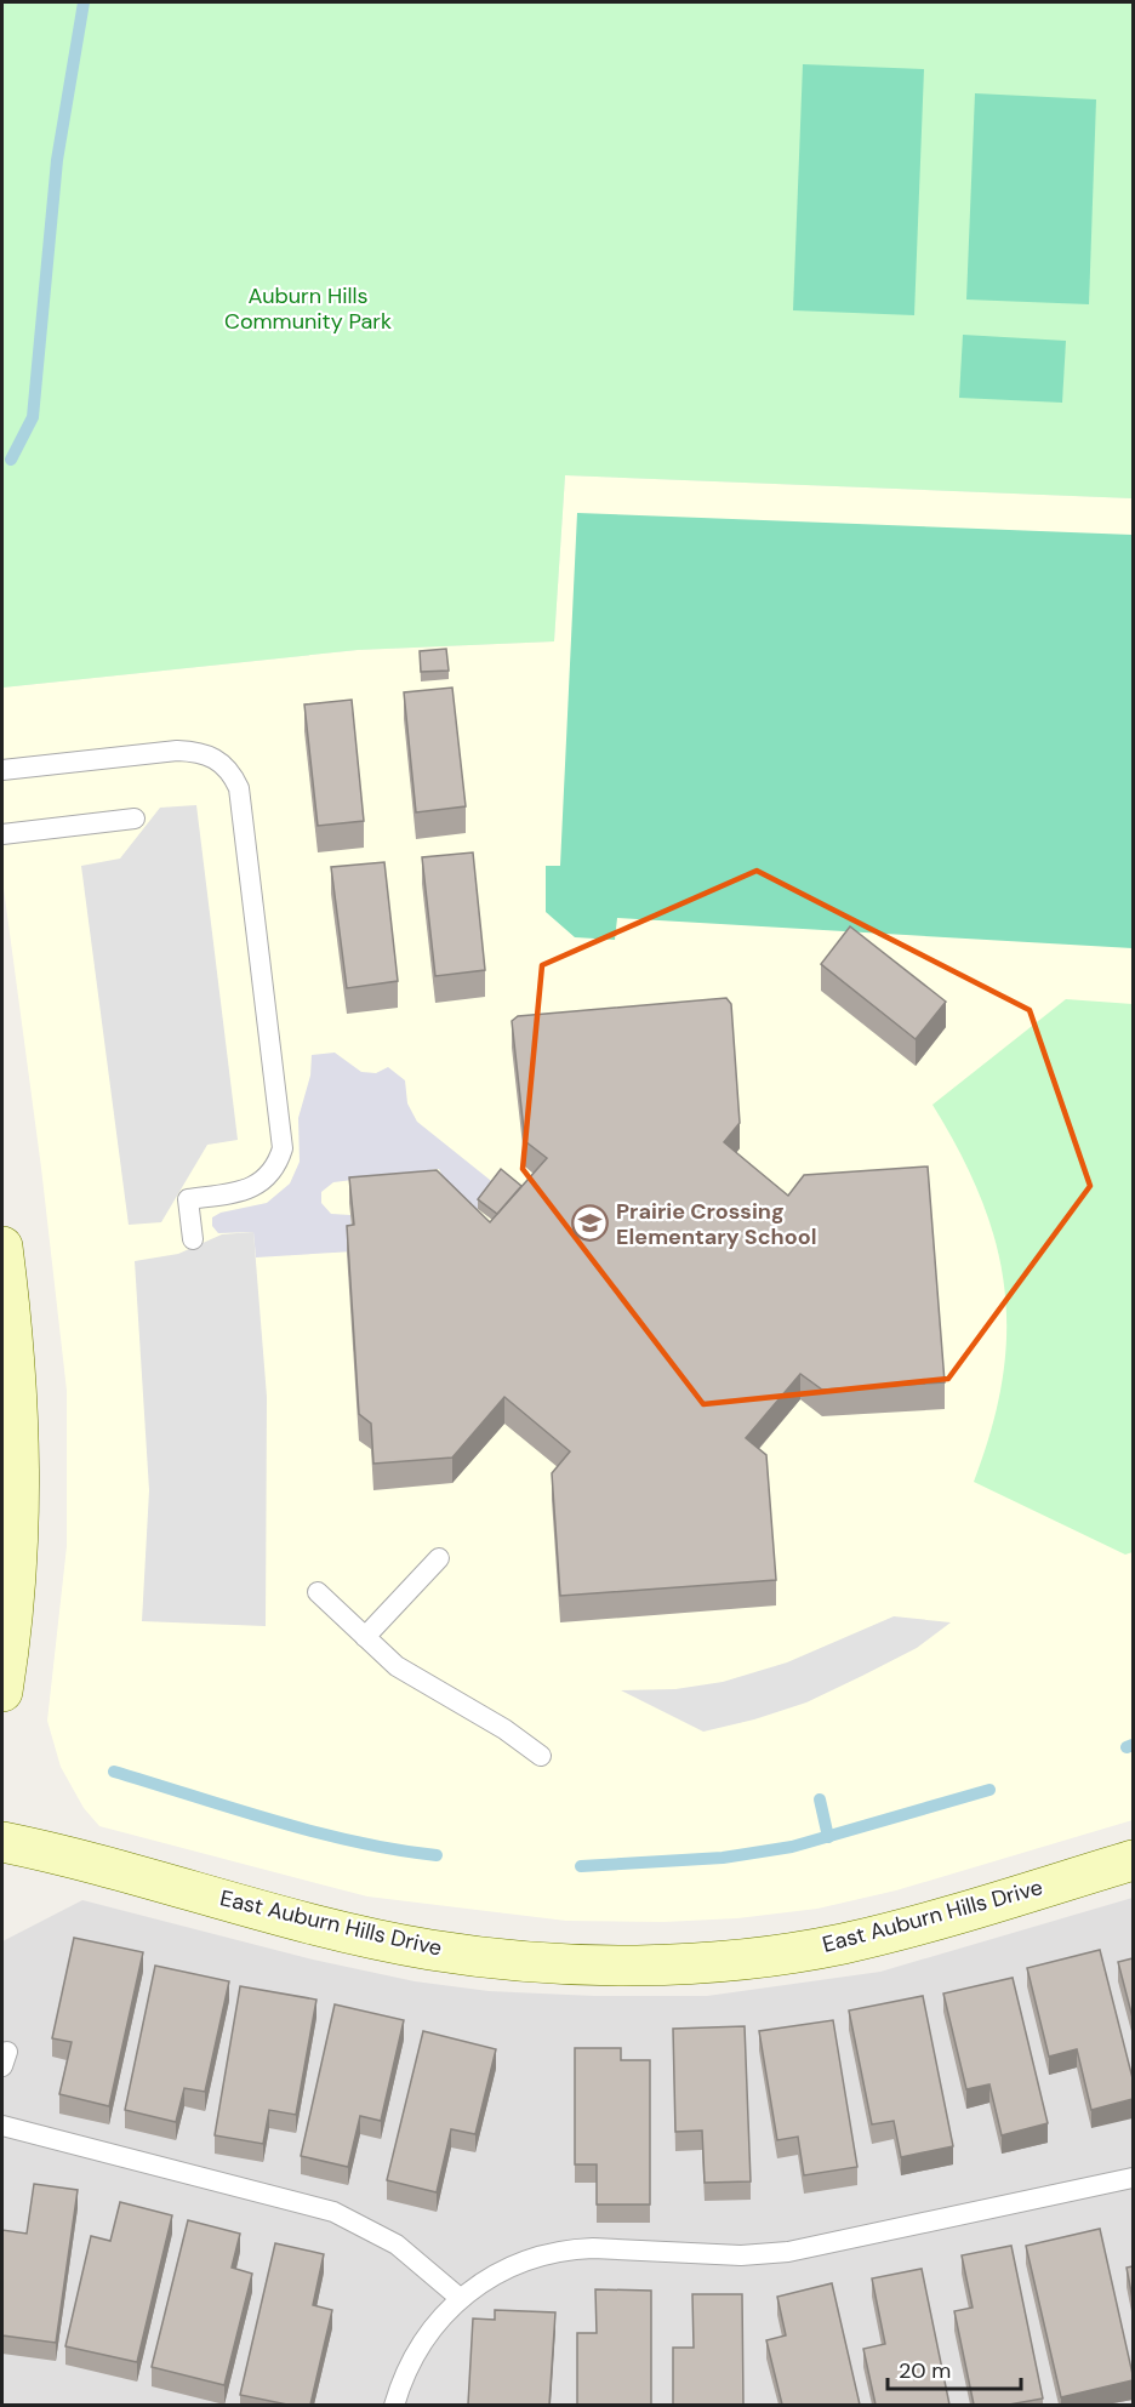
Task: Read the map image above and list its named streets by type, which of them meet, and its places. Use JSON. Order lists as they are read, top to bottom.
{
  "streets": {
    "street": ["East Auburn Hills Drive"]
  },
  "parks": ["Auburn Hills Community Park"],
  "places": {
    "school or university": ["Prairie Crossing Elementary School"]
  },
  "scale_bar": "20 m"
}
